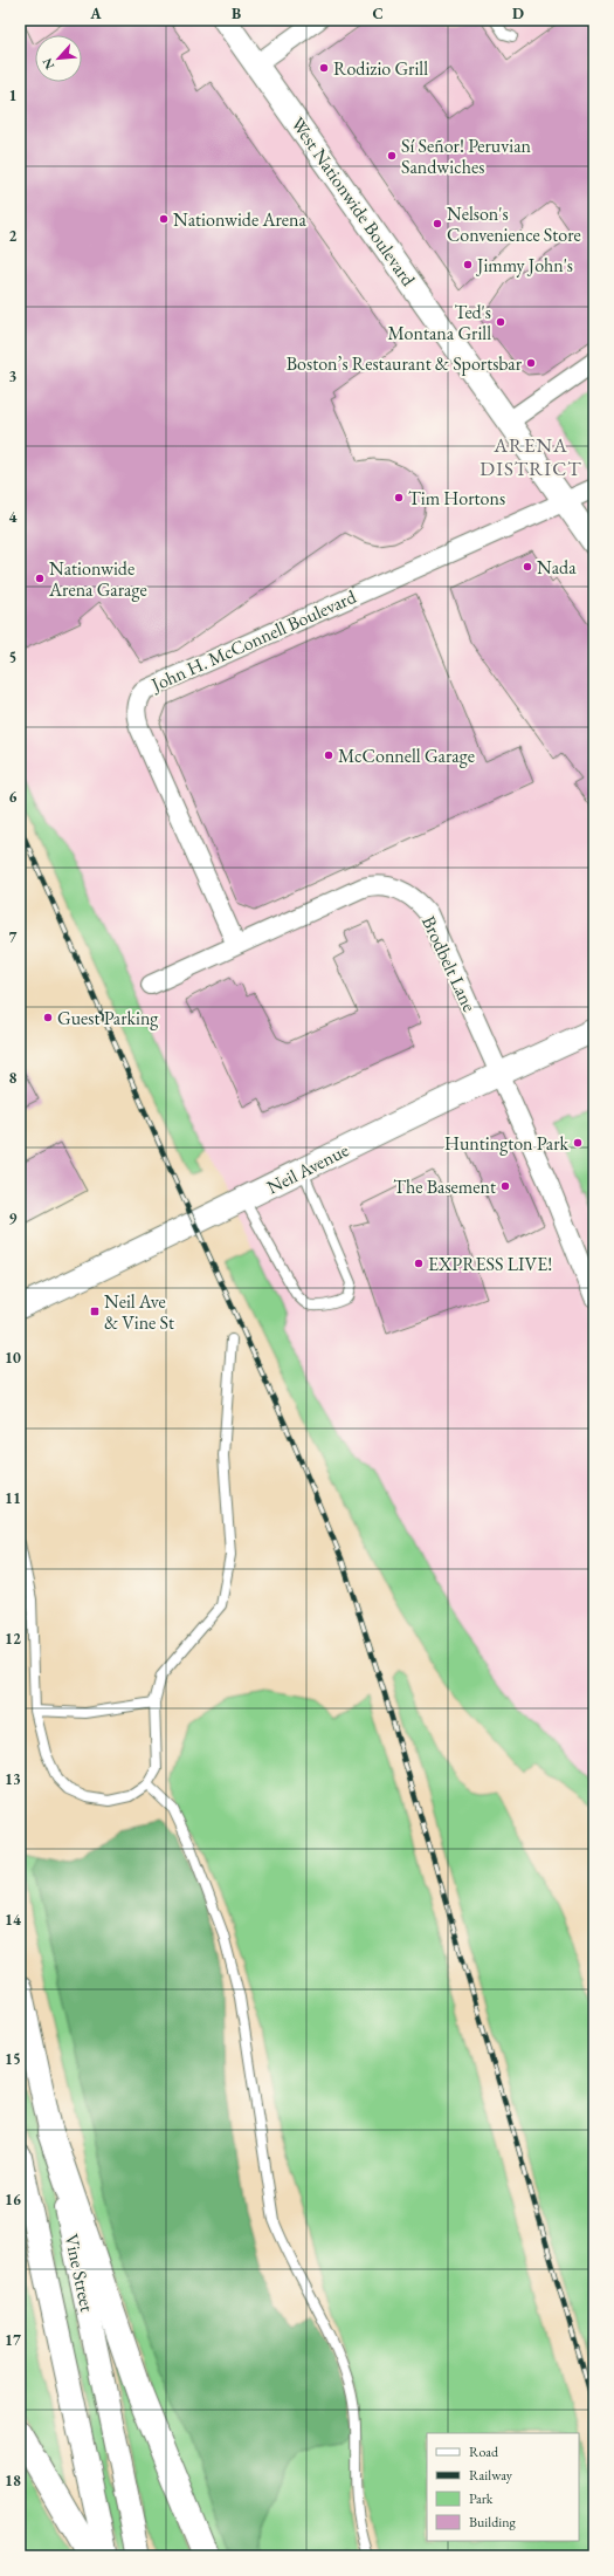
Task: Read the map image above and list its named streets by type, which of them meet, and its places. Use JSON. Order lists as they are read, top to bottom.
{
  "streets": {
    "street": [
      "West Nationwide Boulevard",
      "John H. McConnell Boulevard",
      "Brodbelt Lane",
      "Neil Avenue",
      "Vine Street"
    ]
  },
  "crossings": [
    ["West Nationwide Boulevard", "John H. McConnell Boulevard"],
    ["John H. McConnell Boulevard", "Brodbelt Lane"],
    ["Brodbelt Lane", "Neil Avenue"]
  ],
  "districts": ["ARENA DISTRICT"],
  "places": {
    "other": [
      "Rodizio Grill",
      "Sí Señor! Peruvian Sandwiches",
      "Nationwide Arena",
      "Nelson's Convenience Store",
      "Jimmy John's",
      "Ted's Montana Grill",
      "Boston’s Restaurant & Sportsbar",
      "Tim Hortons",
      "Nada",
      "Nationwide Arena Garage",
      "McConnell Garage",
      "Guest Parking",
      "Huntington Park",
      "The Basement",
      "EXPRESS LIVE!"
    ],
    "transit": ["Neil Ave & Vine St"]
  },
  "legend": [
    "Road",
    "Railway",
    "Park",
    "Building"
  ],
  "north": "bottom left",
  "grid": {
    "columns": [
      "A",
      "B",
      "C",
      "D"
    ],
    "rows": [
      "1",
      "2",
      "3",
      "4",
      "5",
      "6",
      "7",
      "8",
      "9",
      "10",
      "11",
      "12",
      "13",
      "14",
      "15",
      "16",
      "17",
      "18"
    ]
  }
}
